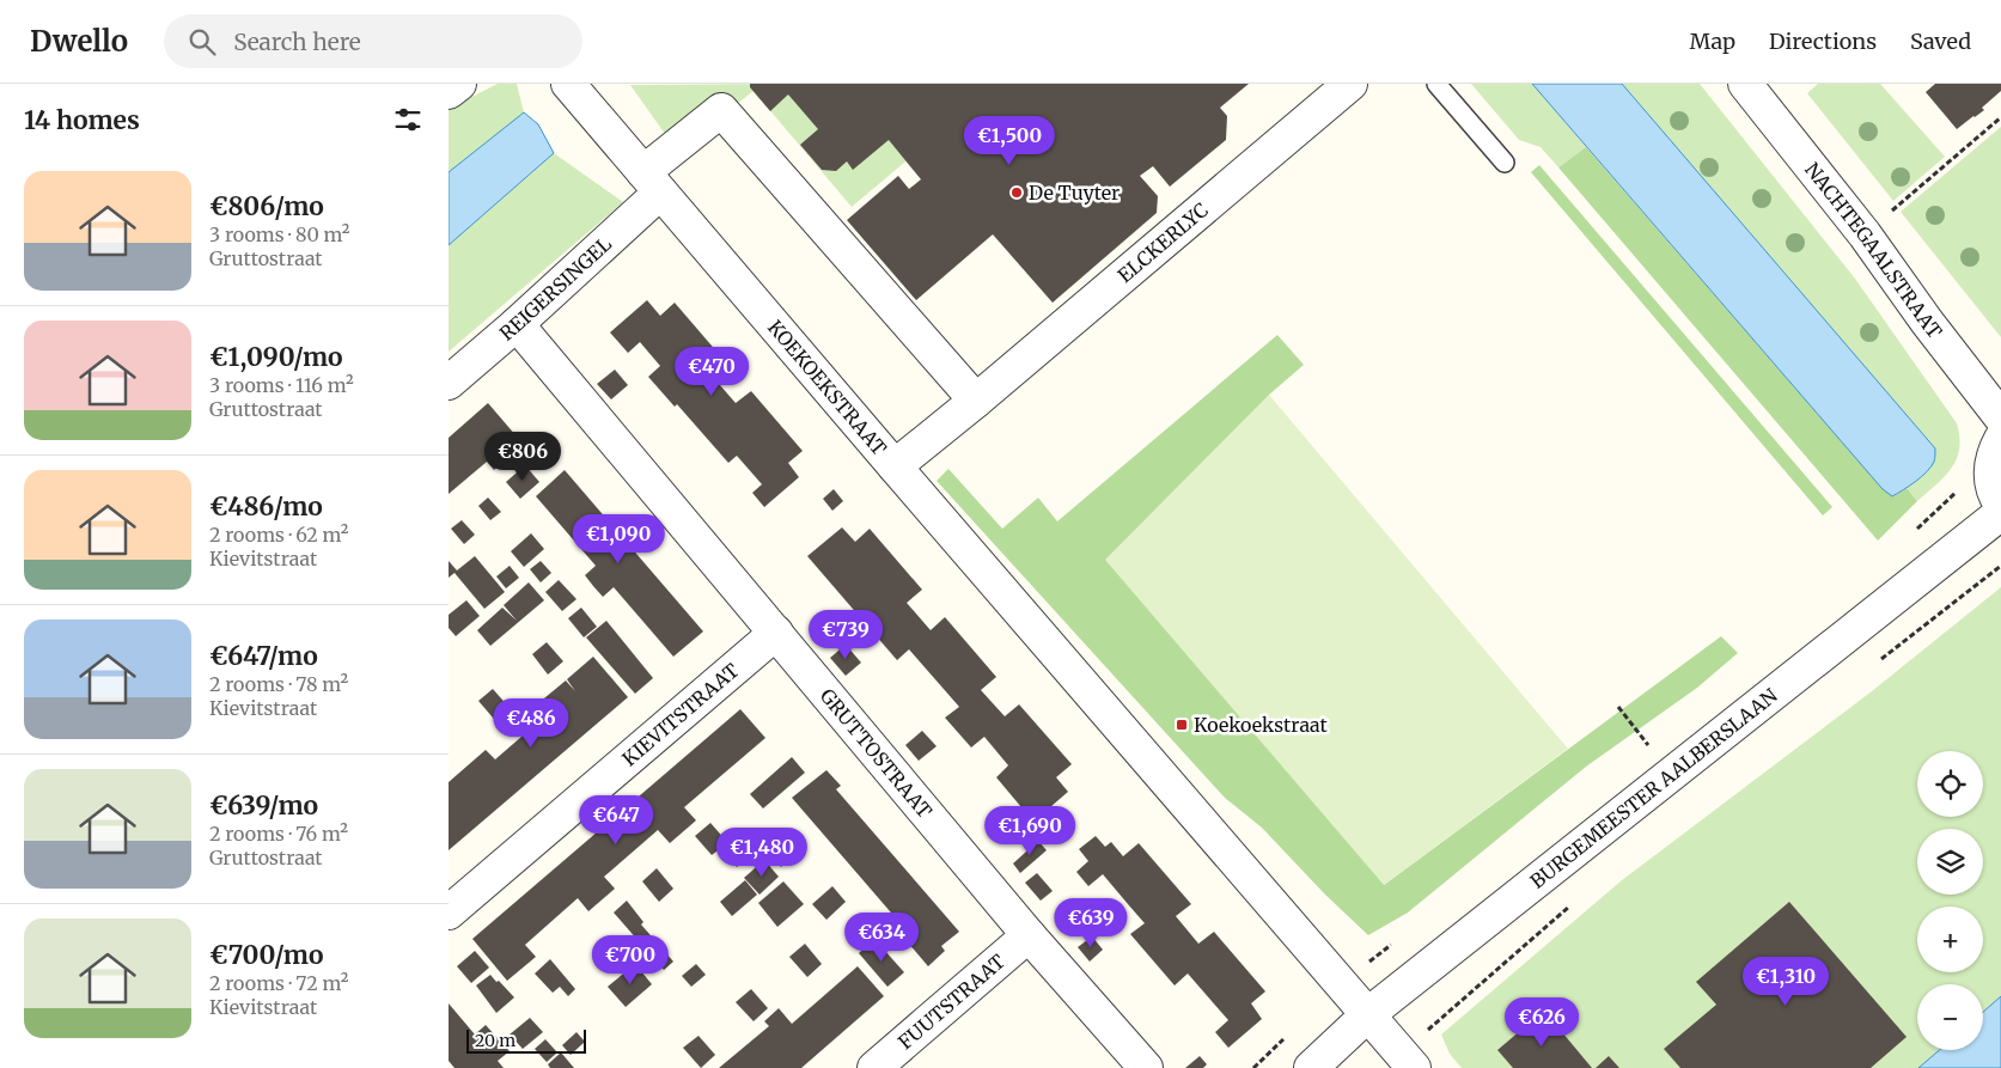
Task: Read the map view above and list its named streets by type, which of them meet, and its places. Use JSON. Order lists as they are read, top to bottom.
{
  "streets": {
    "street": [
      "ELCKERLYC",
      "NACHTEGAALSTRAAT",
      "REIGERSINGEL",
      "KOEKOEKSTRAAT",
      "KIEVITSTRAAT",
      "GRUTTOSTRAAT",
      "BURGEMEESTER AALBERSLAAN",
      "FUUTSTRAAT"
    ]
  },
  "crossings": [
    ["ELCKERLYC", "KOEKOEKSTRAAT"],
    ["REIGERSINGEL", "KOEKOEKSTRAAT"],
    ["REIGERSINGEL", "GRUTTOSTRAAT"],
    ["KOEKOEKSTRAAT", "BURGEMEESTER AALBERSLAAN"],
    ["KIEVITSTRAAT", "GRUTTOSTRAAT"],
    ["GRUTTOSTRAAT", "FUUTSTRAAT"]
  ],
  "places": {
    "other": ["De Tuyter"],
    "transit": ["Koekoekstraat"]
  },
  "scale_bar": "20 m",
  "page": {
    "header": "Dwello",
    "search": "Search here",
    "nav": ["Map", "Directions", "Saved"],
    "heading": "14 homes",
    "price": [
      "€1,500",
      "€470",
      "€806",
      "€1,090",
      "€739",
      "€486",
      "€647",
      "€1,690",
      "€1,480",
      "€639",
      "€634",
      "€700",
      "€1,310",
      "€626"
    ],
    "list": [
      {
        "name": "€806/mo",
        "note": "3 rooms · 80 m² · Gruttostraat"
      },
      {
        "name": "€1,090/mo",
        "note": "3 rooms · 116 m² · Gruttostraat"
      },
      {
        "name": "€486/mo",
        "note": "2 rooms · 62 m² · Kievitstraat"
      },
      {
        "name": "€647/mo",
        "note": "2 rooms · 78 m² · Kievitstraat"
      },
      {
        "name": "€639/mo",
        "note": "2 rooms · 76 m² · Gruttostraat"
      },
      {
        "name": "€700/mo",
        "note": "2 rooms · 72 m² · Kievitstraat"
      }
    ],
    "map_buttons": ["+", "−"],
    "scale": "20 m"
  }
}
